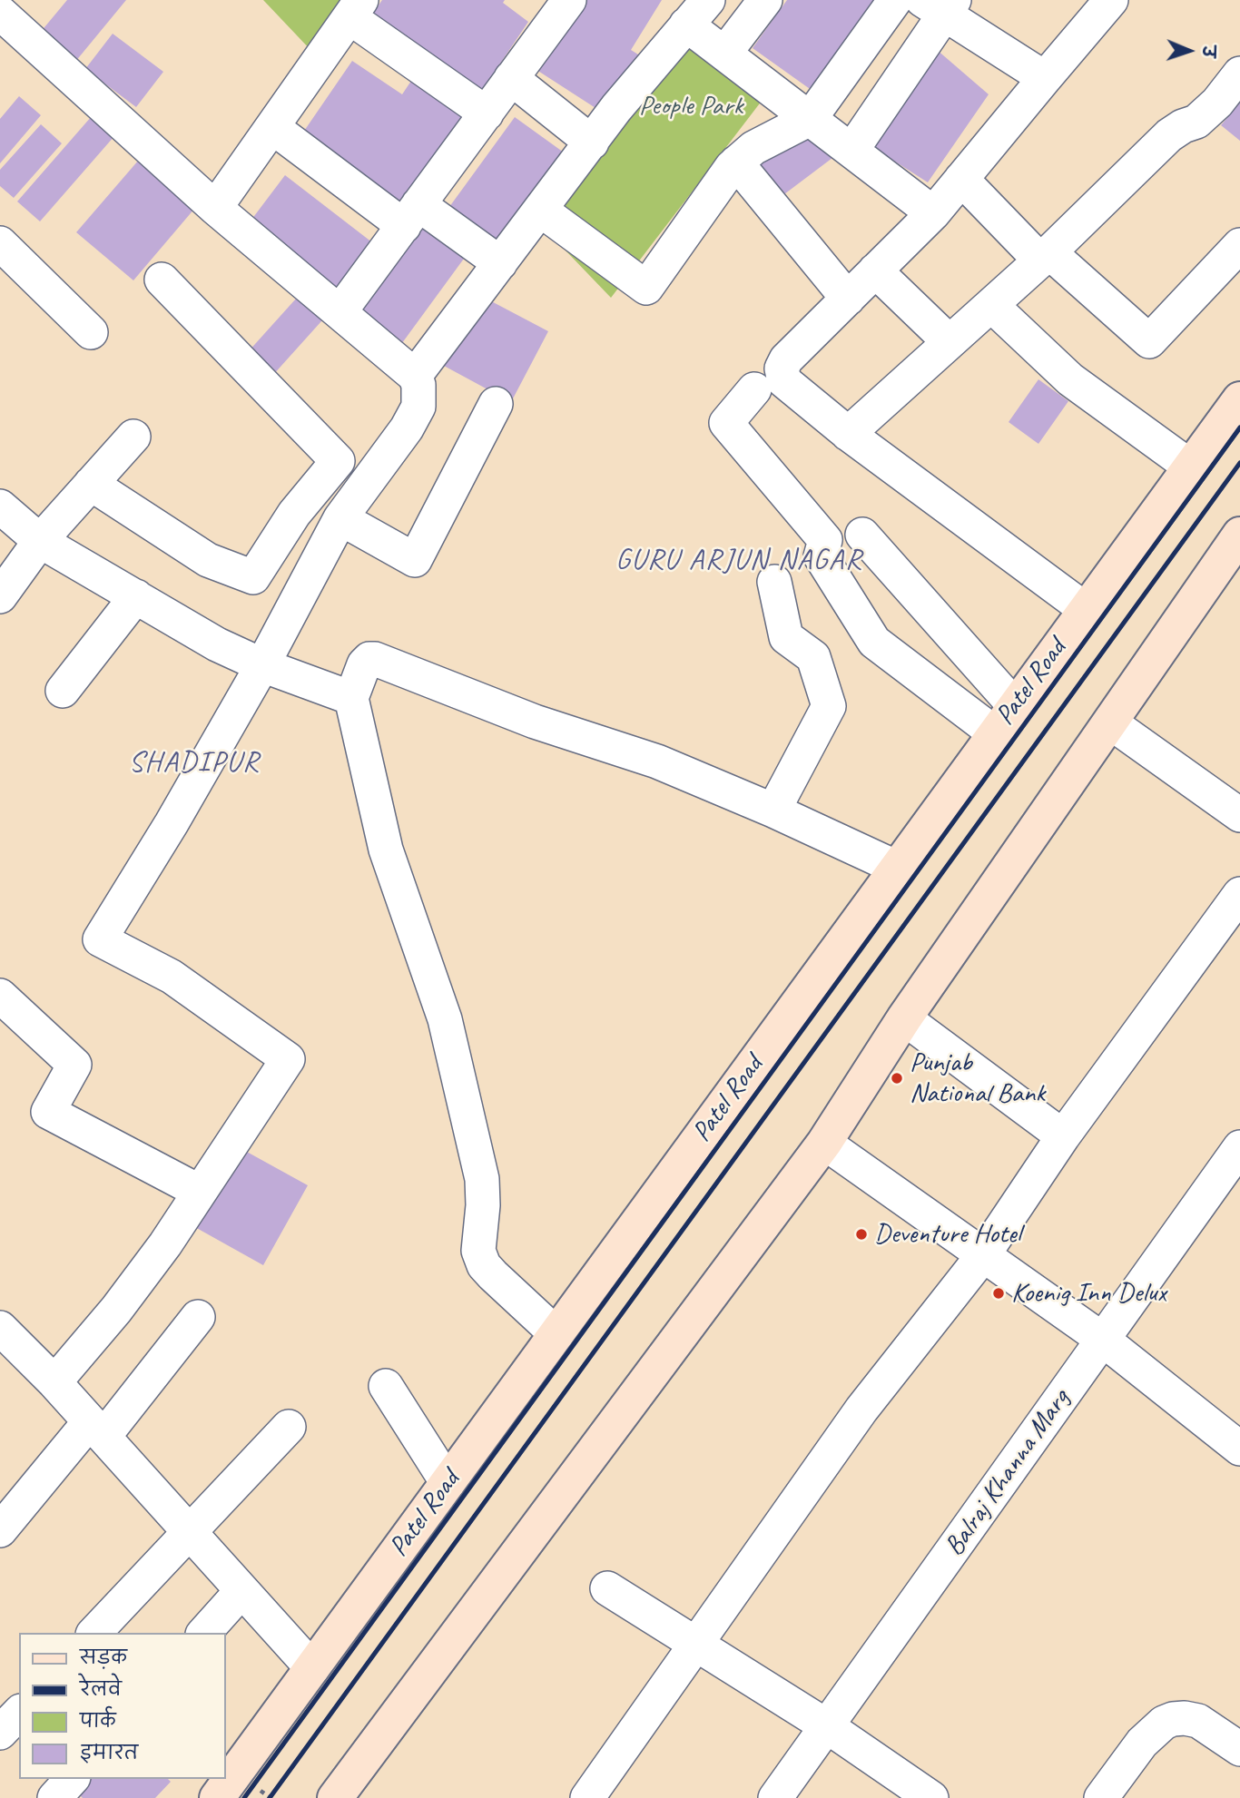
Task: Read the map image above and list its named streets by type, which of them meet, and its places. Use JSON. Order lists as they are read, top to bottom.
{
  "streets": {
    "main road": ["Patel Road"],
    "street": ["Balraj Khanna Marg"]
  },
  "districts": ["GURU ARJUN NAGAR", "SHADIPUR"],
  "parks": ["People Park"],
  "places": ["Punjab National Bank", "Deventure Hotel", "Koenig Inn Delux"],
  "legend": [
    "सड़क",
    "रेलवे",
    "पार्क",
    "इमारत"
  ],
  "north": "right"
}
